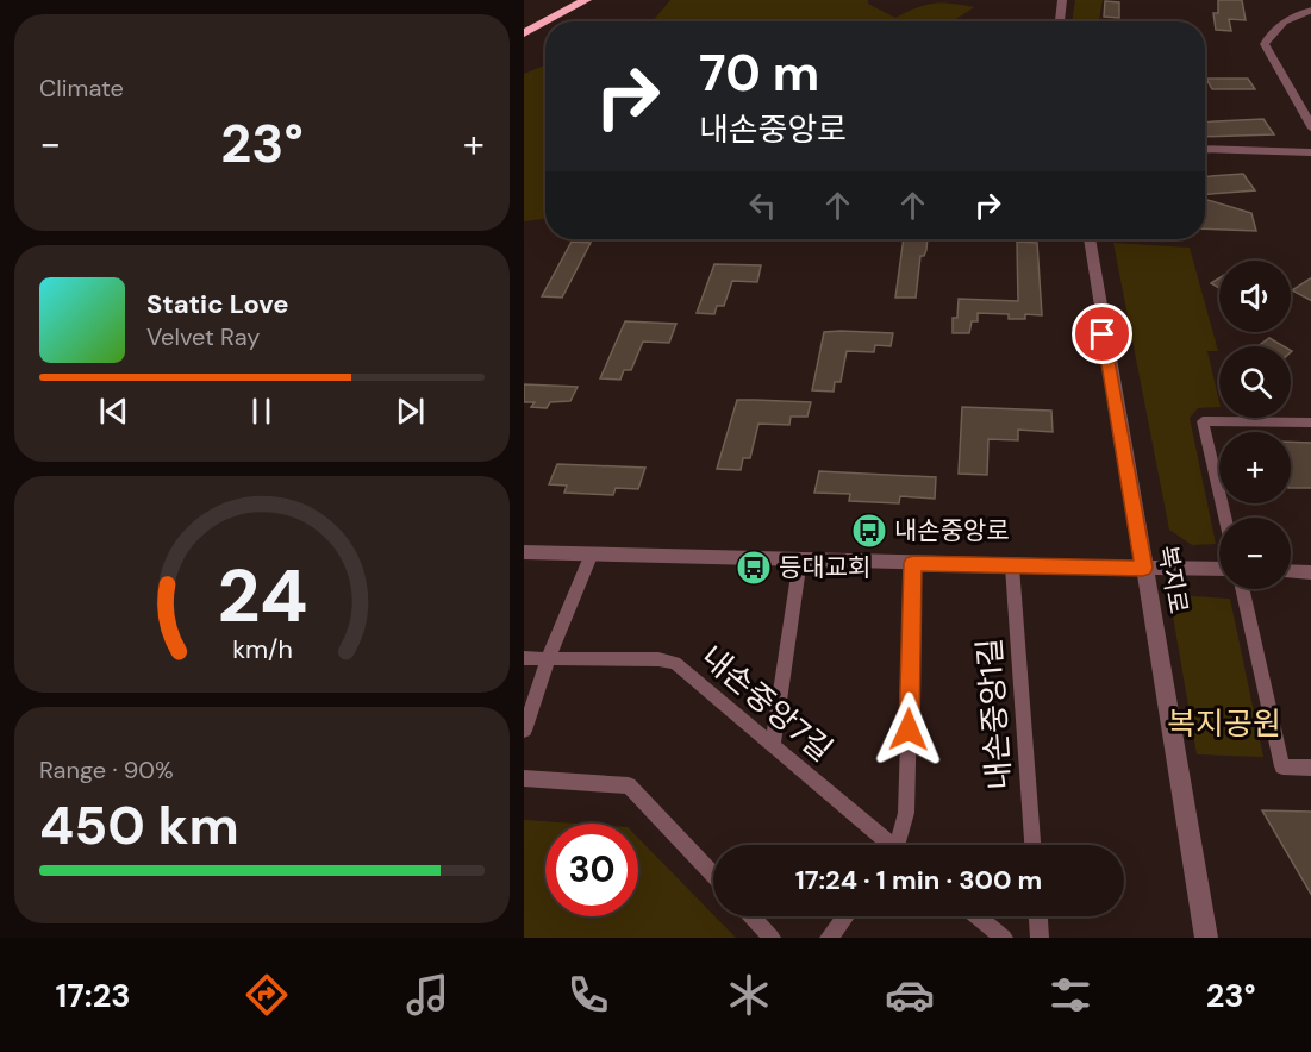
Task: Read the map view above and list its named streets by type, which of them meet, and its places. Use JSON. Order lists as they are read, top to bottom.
{
  "streets": {
    "street": ["복지로", "내손중앙7길", "내손중앙1길"]
  },
  "parks": ["복지공원"],
  "places": {
    "bus stop": ["내손중앙로", "등대교회"]
  },
  "page": {
    "tile": [
      "Climate",
      ["Range · 90%", "450 km"]
    ],
    "turn": ["70 m", "내손중앙로"],
    "heat": ["−", "23°", "+"],
    "map_buttons": ["+", "−"],
    "song": ["Static Love", "Velvet Ray"],
    "limit": "30",
    "trip": "17:24 · 1 min · 300 m",
    "tabs": ["17:23", "23°"],
    "gauge": ["24", "km/h"]
  }
}
